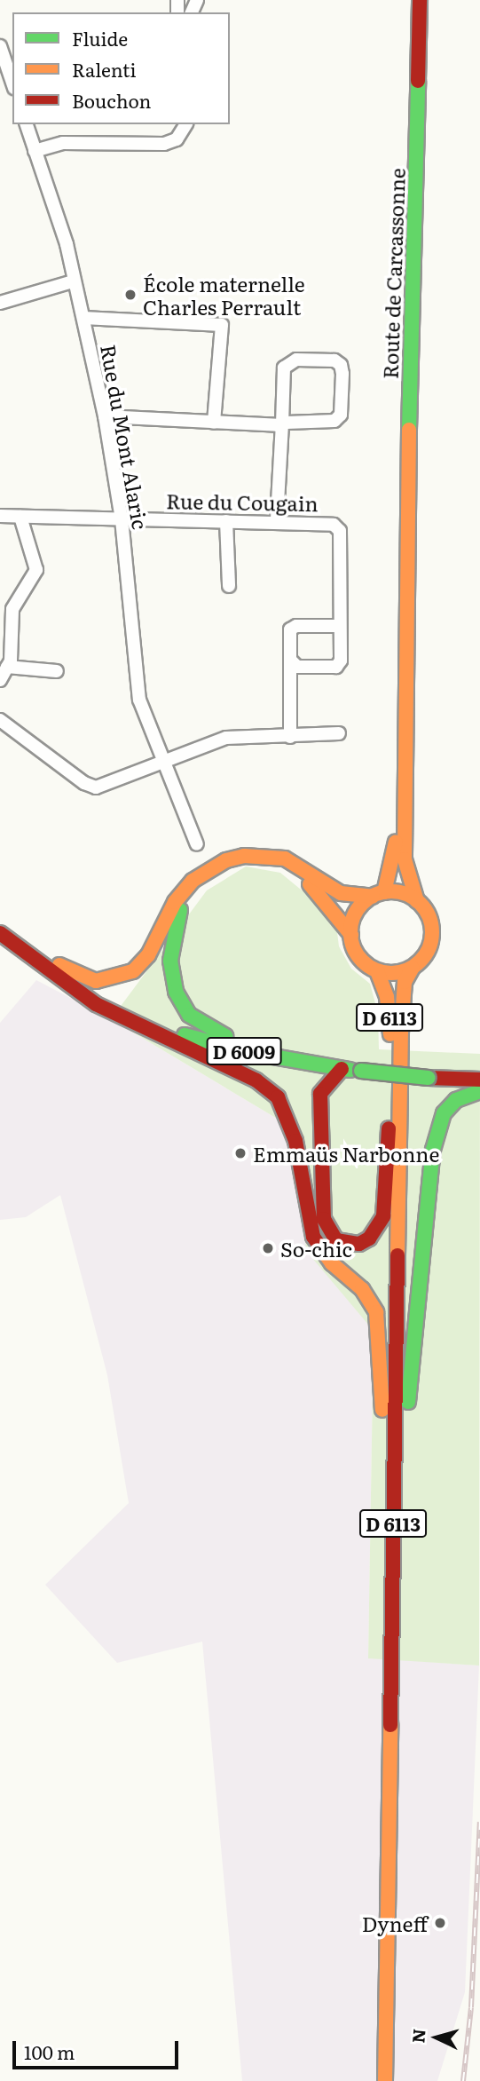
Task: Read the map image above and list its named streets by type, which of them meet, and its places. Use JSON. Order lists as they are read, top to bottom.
{
  "streets": {
    "main road": ["Route de Carcassonne", "D 6113", "D 6009"],
    "street": ["Rue du Mont Alaric", "Rue du Cougain"]
  },
  "crossings": [
    ["Route de Carcassonne", "D 6113"],
    ["Rue du Mont Alaric", "Rue du Cougain"]
  ],
  "places": [
    "École maternelle Charles Perrault",
    "Emmaüs Narbonne",
    "So-chic",
    "Dyneff"
  ],
  "legend": ["Fluide", "Ralenti", "Bouchon"],
  "scale_bar": "100 m",
  "north": "left"
}
